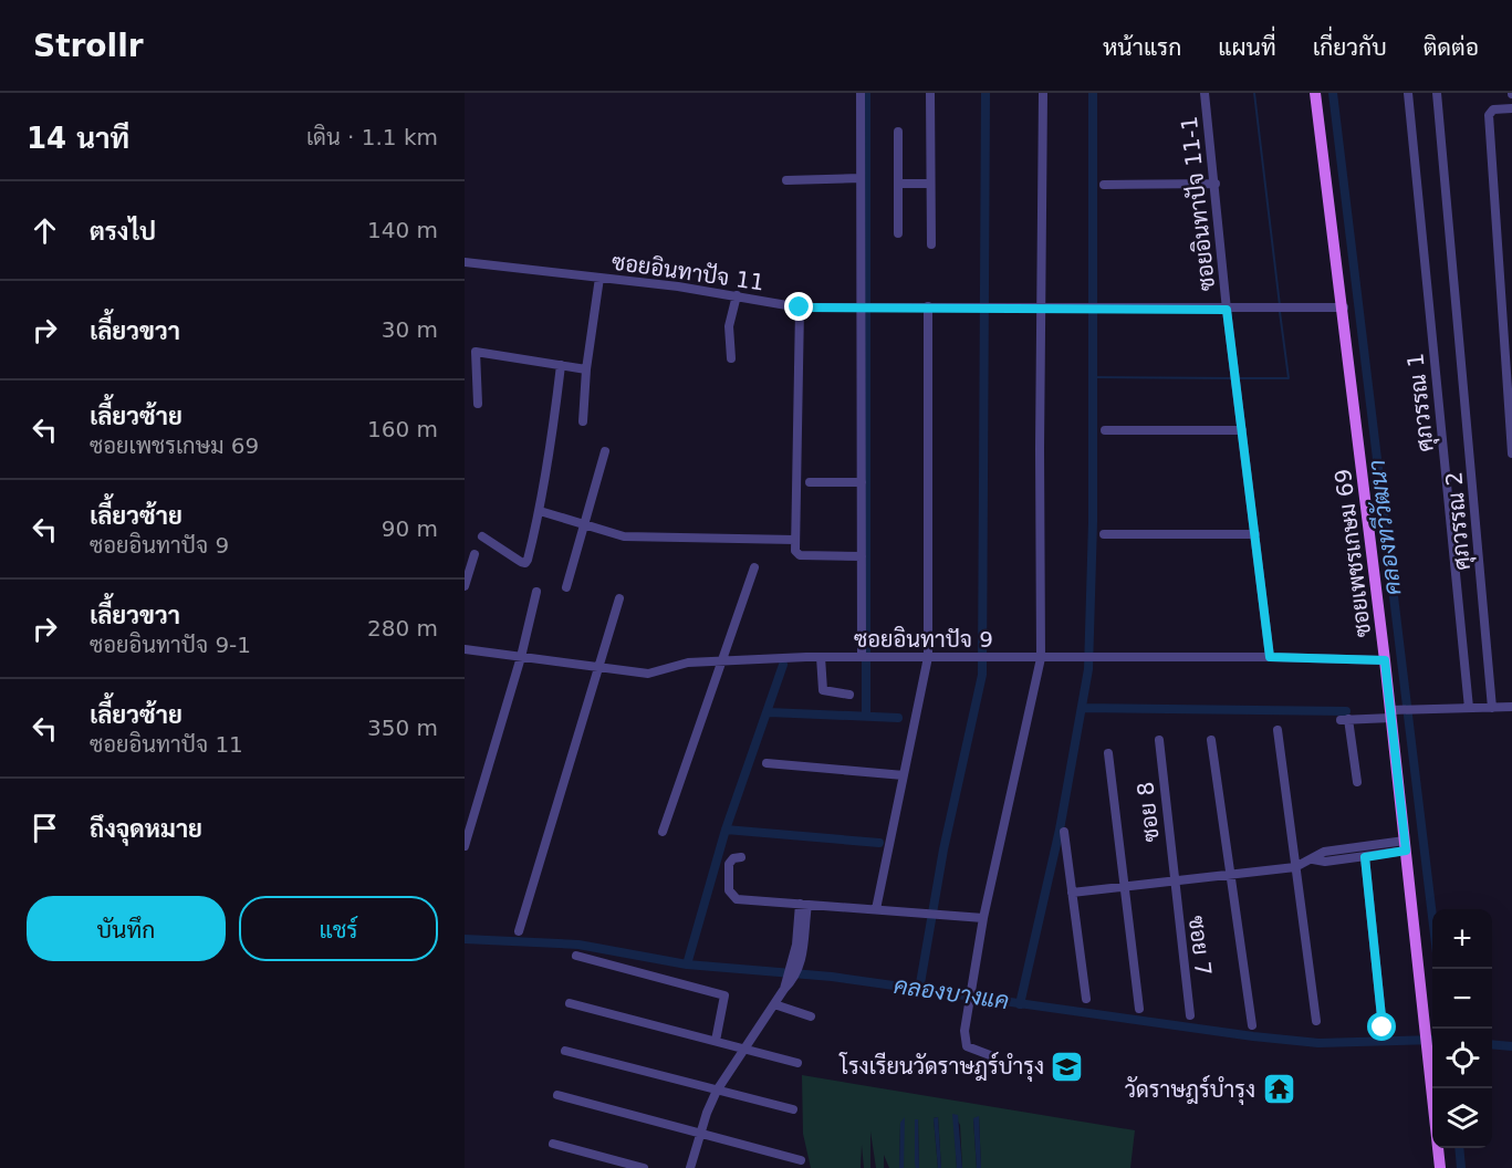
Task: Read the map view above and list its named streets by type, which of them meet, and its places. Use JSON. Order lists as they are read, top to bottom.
{
  "streets": {
    "main road": ["ซอยเพชรเกษม 69"],
    "street": [
      "ซอยอินทาปัจ 11-1",
      "ซอยอินทาปัจ 11",
      "ศุภวรรณ 1",
      "ศุภวรรณ 2",
      "ซอยอินทาปัจ 9",
      "ซอย 8",
      "ซอย 7"
    ]
  },
  "crossings": [
    ["ซอยอินทาปัจ 11-1", "ซอยอินทาปัจ 11"],
    ["ซอยอินทาปัจ 11-1", "ซอยอินทาปัจ 9"],
    ["ซอยอินทาปัจ 11", "ซอยเพชรเกษม 69"],
    ["ซอยเพชรเกษม 69", "ซอยอินทาปัจ 9"],
    ["ซอย 8", "ซอย 7"]
  ],
  "water": ["คลองทวีวัฒนา", "คลองบางแค"],
  "places": {
    "school or university": ["โรงเรียนวัดราษฎร์บำรุง"],
    "temple": ["วัดราษฎร์บำรุง"]
  },
  "page": {
    "header": "Strollr",
    "nav": [
      "หน้าแรก",
      "แผนที่",
      "เกี่ยวกับ",
      "ติดต่อ"
    ],
    "heading": ["14 นาที", "เดิน · 1.1 km"],
    "list": [
      ["ตรงไป", "140 m"],
      ["เลี้ยวขวา", "30 m"],
      ["เลี้ยวซ้าย", "ซอยเพชรเกษม 69", "160 m"],
      ["เลี้ยวซ้าย", "ซอยอินทาปัจ 9", "90 m"],
      ["เลี้ยวขวา", "ซอยอินทาปัจ 9-1", "280 m"],
      ["เลี้ยวซ้าย", "ซอยอินทาปัจ 11", "350 m"],
      "ถึงจุดหมาย"
    ],
    "buttons": ["บันทึก", "แชร์"],
    "map_buttons": ["+", "−"]
  }
}
